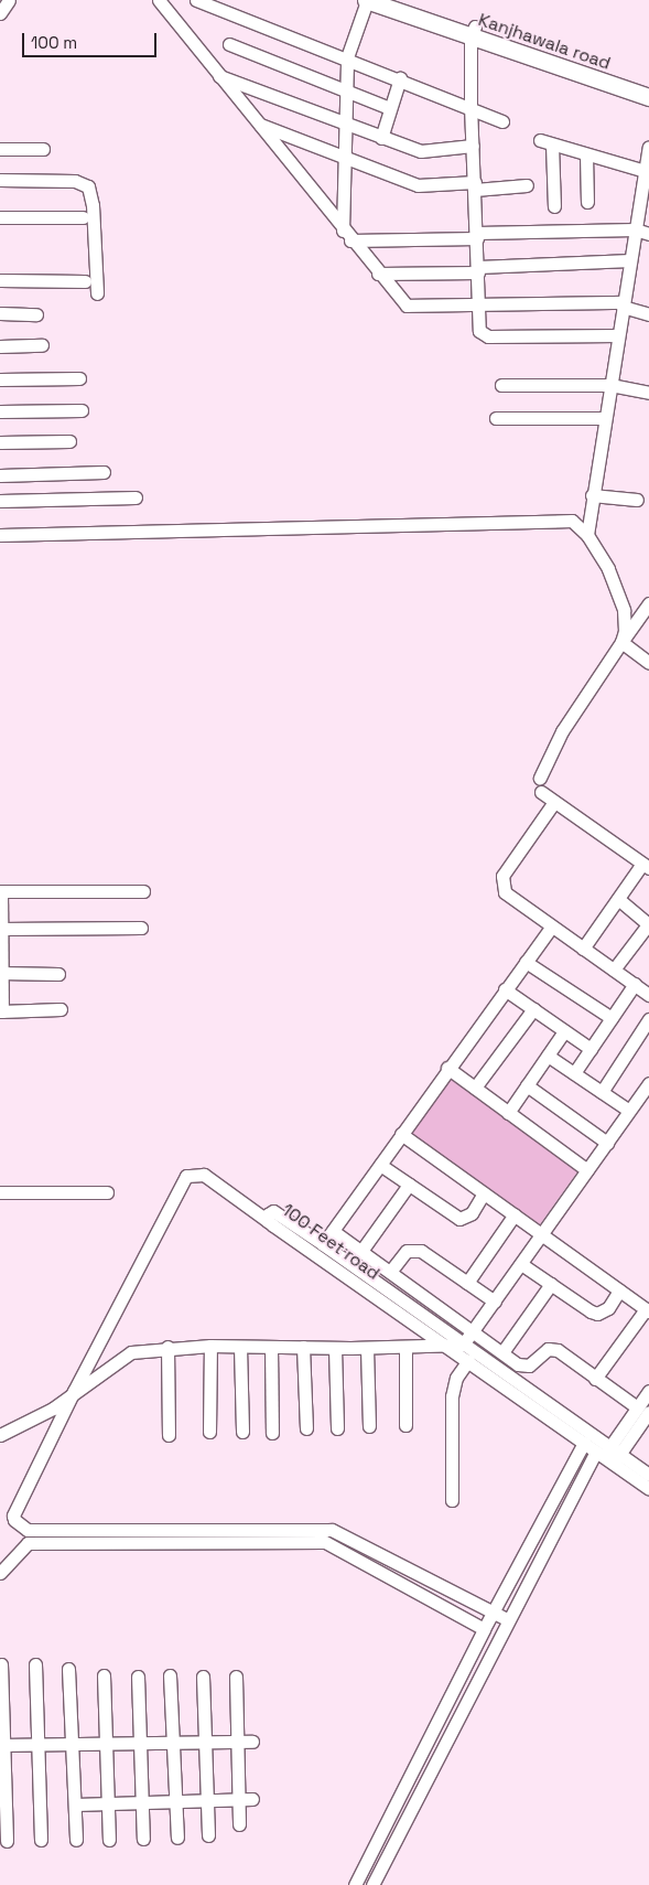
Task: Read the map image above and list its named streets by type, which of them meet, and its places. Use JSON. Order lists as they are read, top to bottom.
{
  "streets": {
    "main road": ["Kanjhawala road"],
    "street": ["100 Feet road"]
  },
  "scale_bar": "100 m"
}
